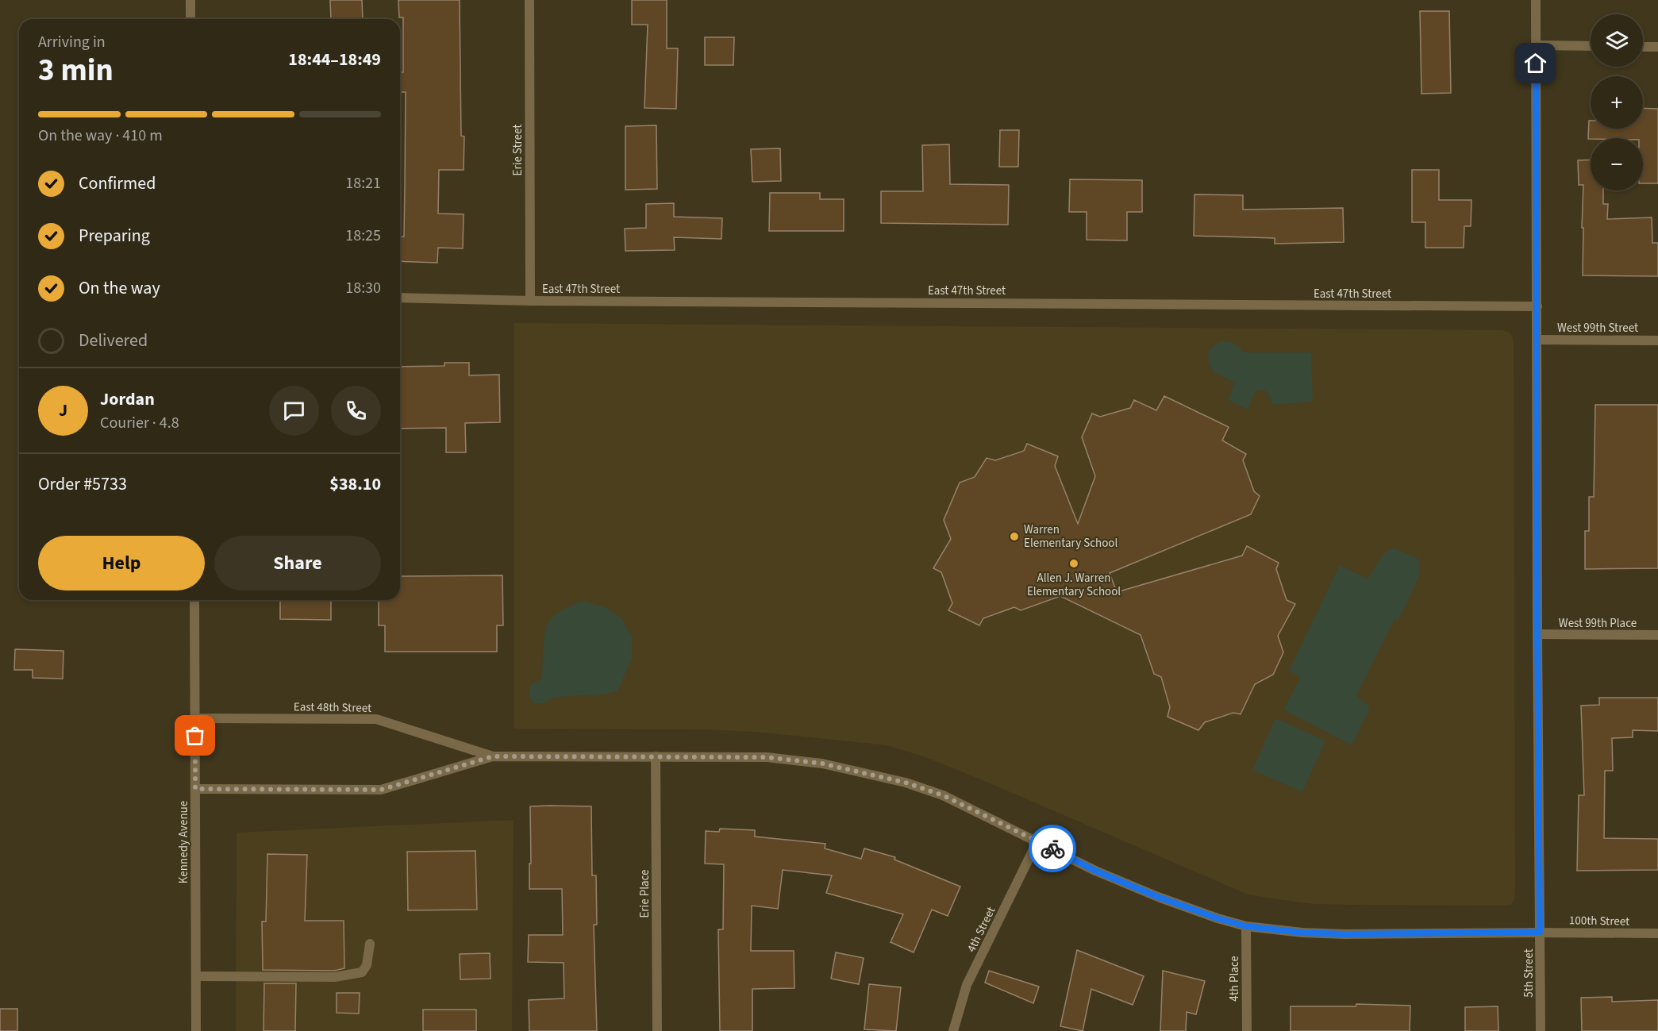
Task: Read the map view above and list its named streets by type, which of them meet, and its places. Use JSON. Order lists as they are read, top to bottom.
{
  "streets": {
    "street": [
      "Erie Street",
      "East 47th Street",
      "West 99th Street",
      "West 99th Place",
      "East 48th Street",
      "Kennedy Avenue",
      "Erie Place",
      "100th Street",
      "4th Street",
      "5th Street",
      "4th Place"
    ]
  },
  "crossings": [
    ["Erie Street", "East 47th Street"],
    ["East 47th Street", "5th Street"],
    ["West 99th Street", "5th Street"],
    ["West 99th Place", "5th Street"],
    ["East 48th Street", "Kennedy Avenue"],
    ["East 48th Street", "Erie Place"],
    ["East 48th Street", "100th Street"],
    ["East 48th Street", "4th Street"],
    ["East 48th Street", "5th Street"],
    ["East 48th Street", "4th Place"],
    ["100th Street", "5th Street"]
  ],
  "places": ["Warren Elementary School", "Allen J. Warren Elementary School"],
  "page": {
    "map_buttons": ["+", "−"],
    "heading": ["3 min", "Arriving in", "18:44–18:49"],
    "panel": [
      "Jordan",
      "Courier · 4.8",
      "Order #5733",
      "$38.10"
    ],
    "bar": "On the way · 410 m",
    "list": [
      ["Confirmed", "18:21"],
      ["Preparing", "18:25"],
      ["On the way", "18:30"],
      "Delivered"
    ],
    "round": "J",
    "buttons": ["Help", "Share"]
  }
}
